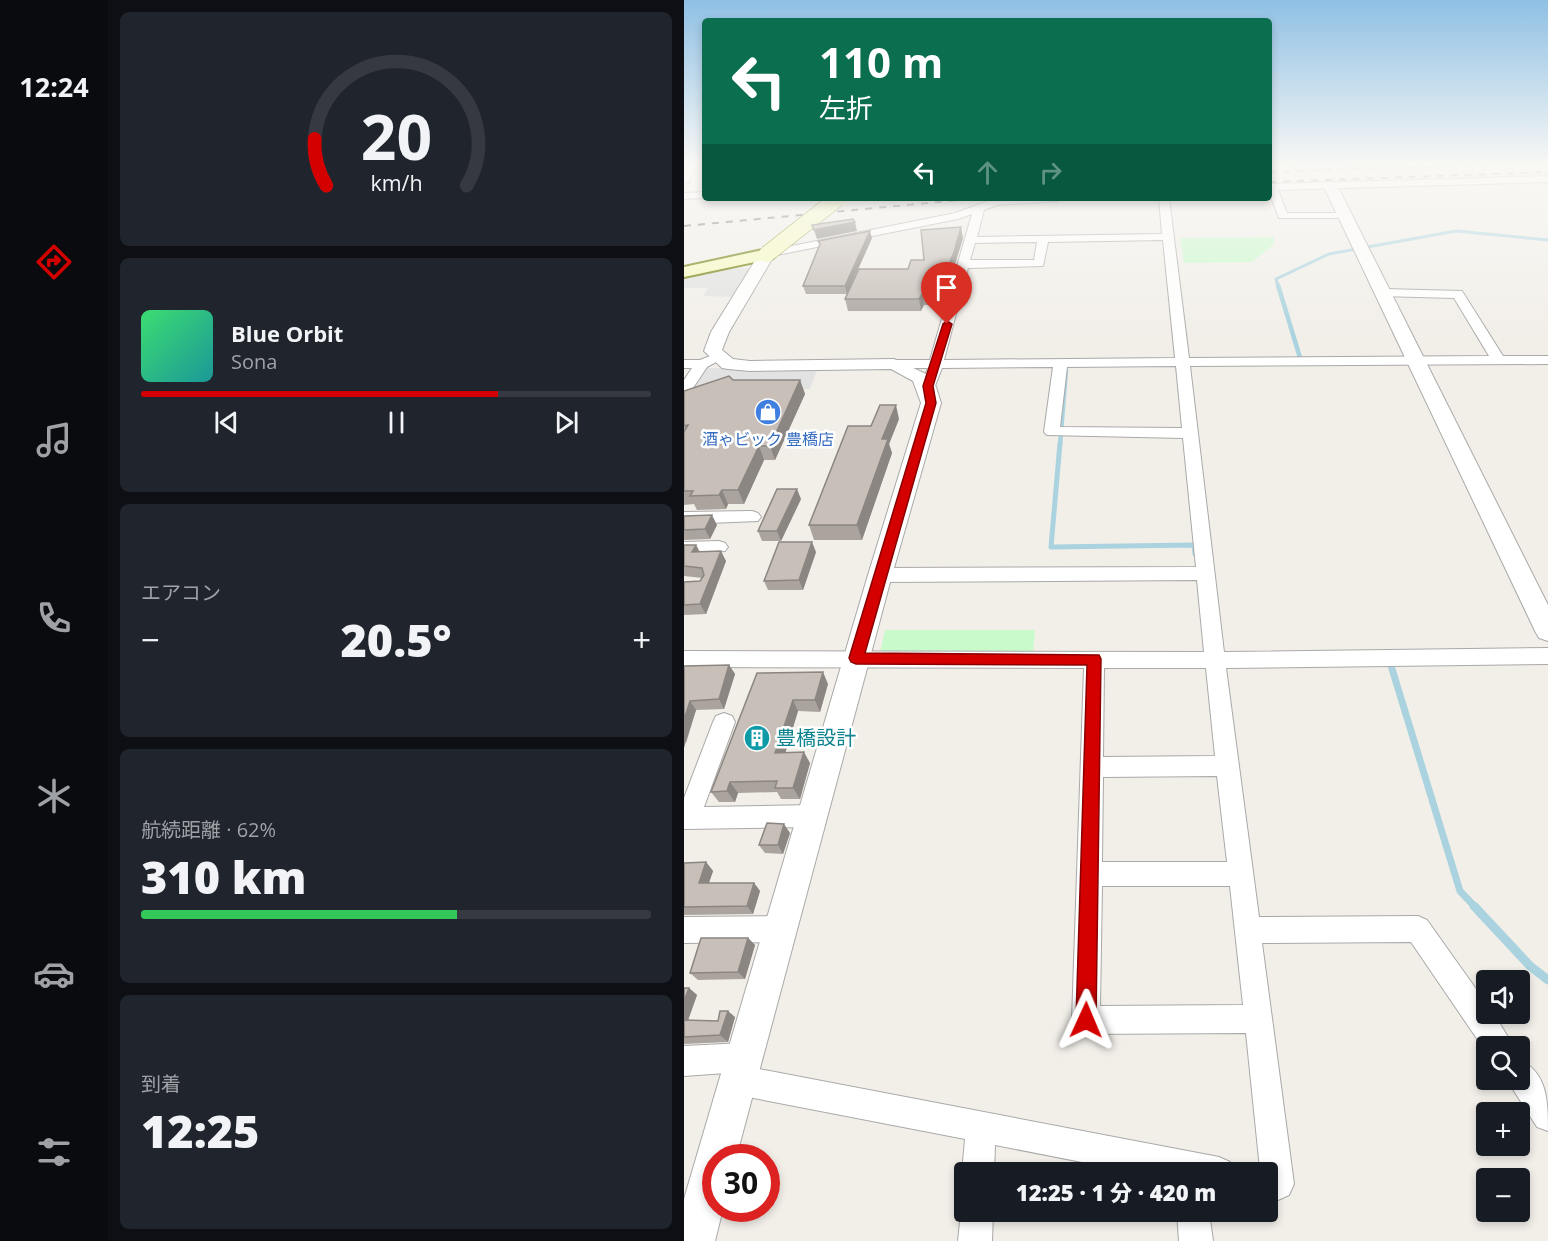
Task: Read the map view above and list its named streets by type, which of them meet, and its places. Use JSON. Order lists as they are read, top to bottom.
{
  "places": {
    "shop": ["酒ゃビック 豊橋店"],
    "building": ["豊橋設計"]
  },
  "page": {
    "tabs": "12:24",
    "turn": ["110 m", "左折"],
    "song": ["Blue Orbit", "Sona"],
    "tile": [
      "エアコン",
      ["航続距離 · 62%", "310 km"],
      ["到着", "12:25"]
    ],
    "heat": ["−", "20.5°", "+"],
    "map_buttons": ["+", "−"],
    "limit": "30",
    "trip": "12:25 · 1 分 · 420 m",
    "gauge": ["20", "km/h"]
  }
}
